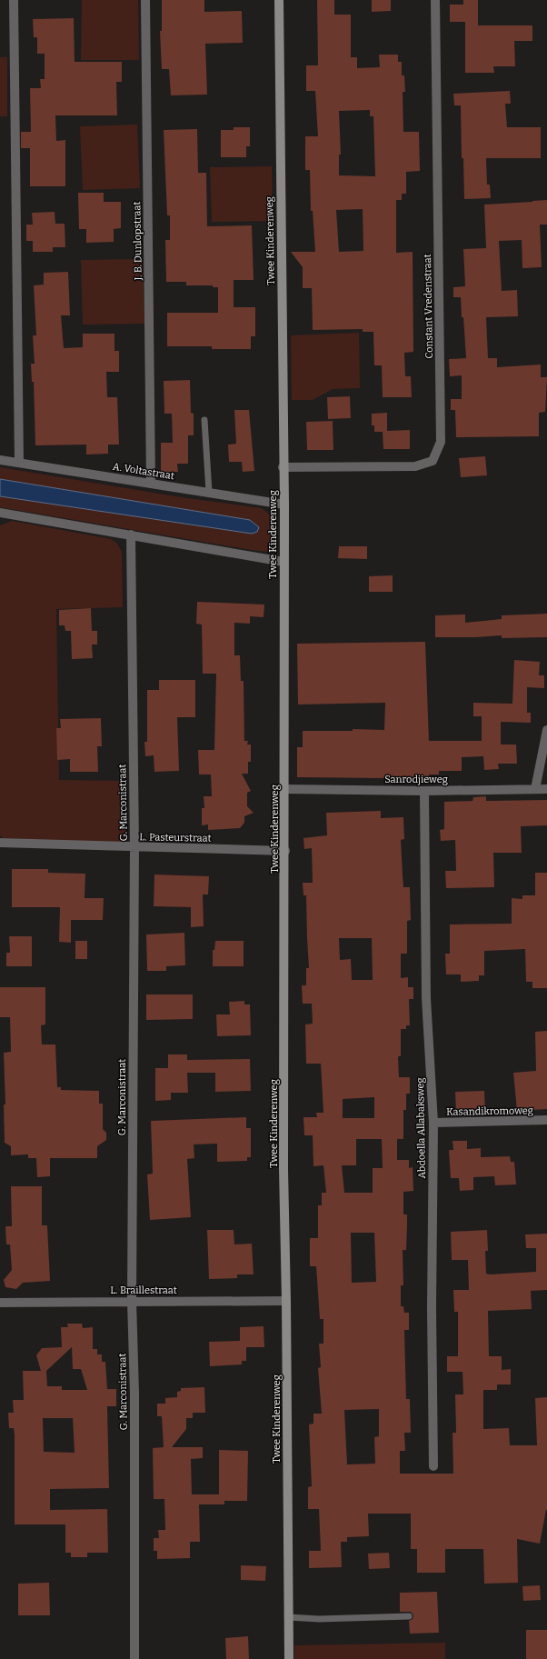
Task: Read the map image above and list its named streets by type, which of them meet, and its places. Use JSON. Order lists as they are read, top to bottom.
{
  "streets": {
    "street": [
      "J. B. Dunlopstraat",
      "Twee Kinderenweg",
      "Constant Vredenstraat",
      "A. Voltastraat",
      "Sanrodjieweg",
      "G. Marconistraat",
      "L. Pasteurstraat",
      "Kasandikromoweg",
      "Abdoella Allabaksweg",
      "L. Braillestraat"
    ]
  },
  "crossings": [
    ["J. B. Dunlopstraat", "A. Voltastraat"],
    ["Twee Kinderenweg", "Constant Vredenstraat"],
    ["Twee Kinderenweg", "A. Voltastraat"],
    ["Twee Kinderenweg", "Sanrodjieweg"],
    ["Twee Kinderenweg", "L. Pasteurstraat"],
    ["Twee Kinderenweg", "L. Braillestraat"],
    ["Sanrodjieweg", "Abdoella Allabaksweg"],
    ["G. Marconistraat", "L. Pasteurstraat"],
    ["G. Marconistraat", "L. Braillestraat"],
    ["Kasandikromoweg", "Abdoella Allabaksweg"]
  ]
}
